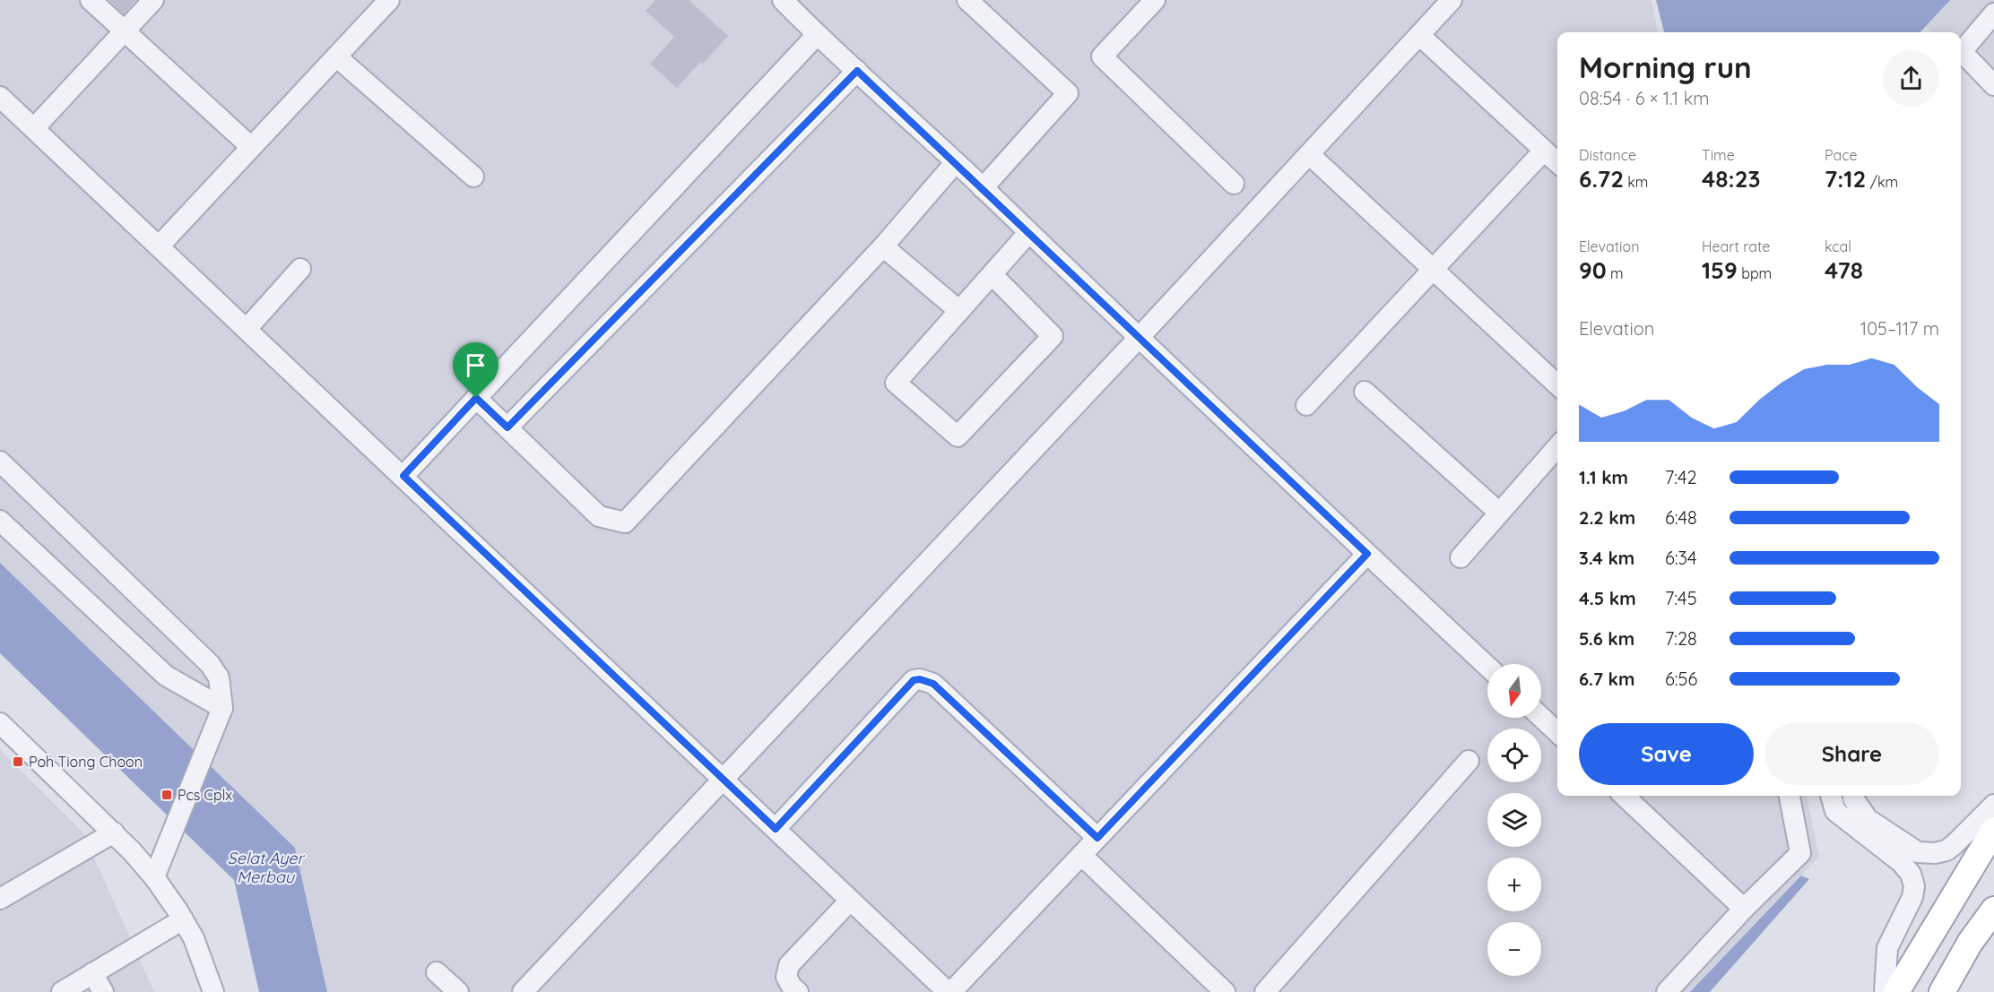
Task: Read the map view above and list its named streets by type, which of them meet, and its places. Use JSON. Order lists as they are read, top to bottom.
{
  "water": ["Selat Ayer Merbau"],
  "places": {
    "transit": ["Poh Tiong Choon", "Pcs Cplx"]
  },
  "north": "bottom",
  "page": {
    "heading": ["Morning run", "08:54 · 6 × 1.1 km"],
    "stats": [
      ["Distance", "6.72 km"],
      ["Time", "48:23"],
      ["Pace", "7:12 /km"],
      ["Elevation", "90 m"],
      ["Heart rate", "159 bpm"],
      ["kcal", "478"]
    ],
    "chart": ["Elevation", "105–117 m"],
    "list": [
      {
        "name": "1.1 km",
        "note": "7:42"
      },
      {
        "name": "2.2 km",
        "note": "6:48"
      },
      {
        "name": "3.4 km",
        "note": "6:34"
      },
      {
        "name": "4.5 km",
        "note": "7:45"
      },
      {
        "name": "5.6 km",
        "note": "7:28"
      },
      {
        "name": "6.7 km",
        "note": "6:56"
      }
    ],
    "map_buttons": ["+", "−"],
    "buttons": ["Save", "Share"]
  }
}
